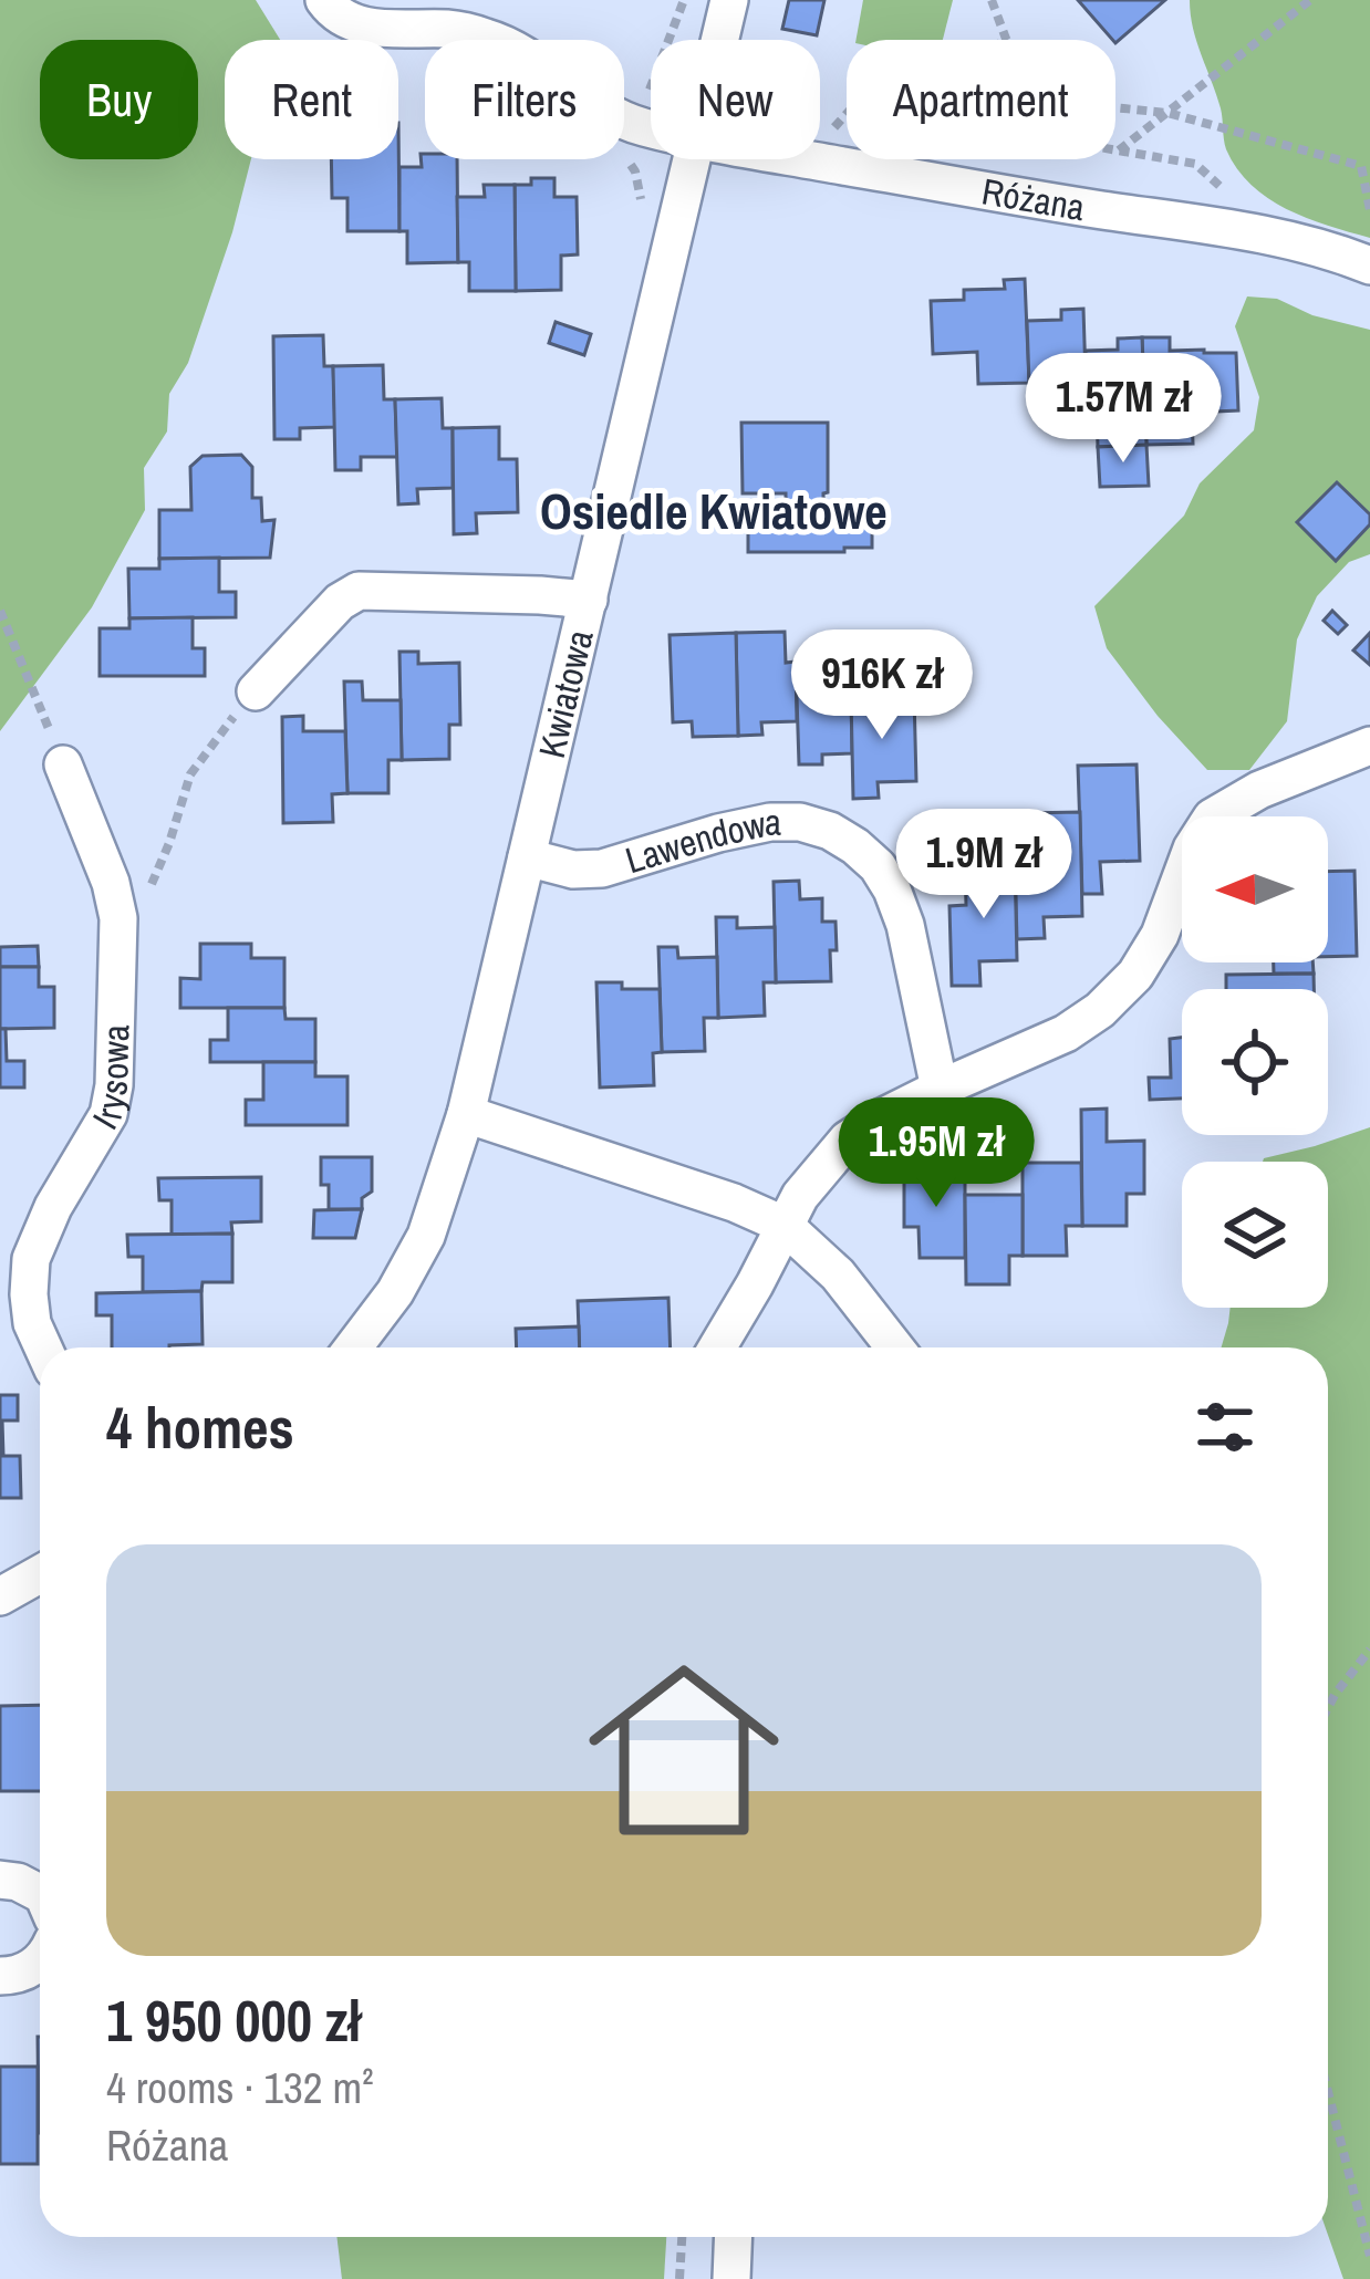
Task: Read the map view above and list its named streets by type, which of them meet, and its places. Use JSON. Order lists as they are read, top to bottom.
{
  "streets": {
    "street": [
      "Różana",
      "Kwiatowa",
      "Lawendowa",
      "Irysowa"
    ]
  },
  "crossings": [
    ["Kwiatowa", "Lawendowa"]
  ],
  "districts": ["Osiedle Kwiatowe"],
  "north": "left",
  "page": {
    "chip": [
      "Buy",
      "Rent",
      "Filters",
      "New",
      "Apartment"
    ],
    "price": [
      "1.57M zł",
      "916K zł",
      "1.9M zł",
      "1.95M zł"
    ],
    "heading": "4 homes",
    "list": [
      {
        "name": "1 950 000 zł",
        "note": "4 rooms · 132 m² · Różana"
      }
    ]
  }
}
